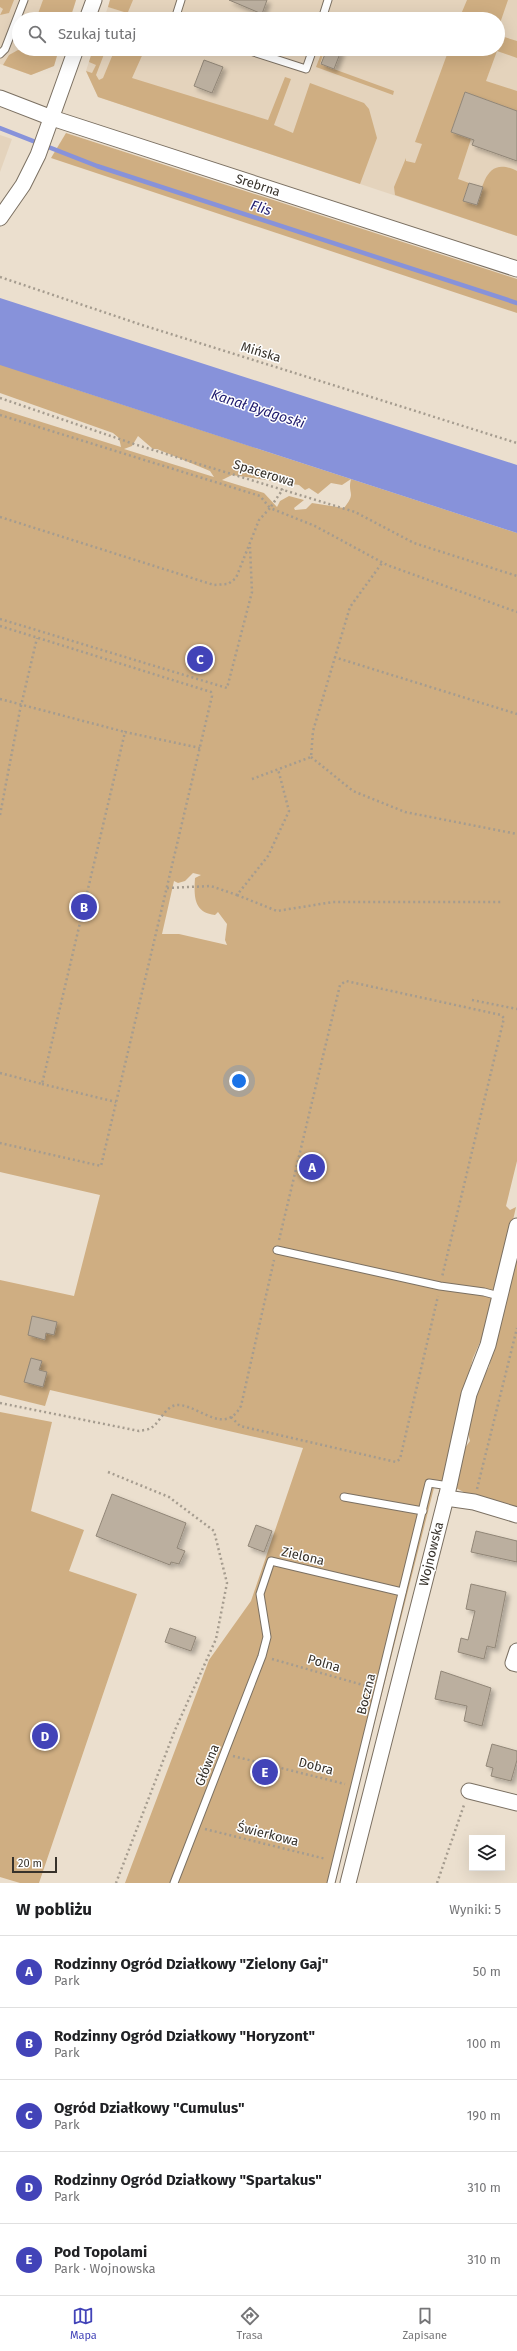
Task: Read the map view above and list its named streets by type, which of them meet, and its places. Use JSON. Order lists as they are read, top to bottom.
{
  "streets": {
    "street": ["Srebrna", "Wojnowska"],
    "lane": ["Zielona", "Boczna", "Główna"],
    "path": [
      "Mińska",
      "Spacerowa",
      "Polna",
      "Dobra",
      "Świerkowa"
    ]
  },
  "crossings": [
    ["Wojnowska", "Boczna"],
    ["Zielona", "Polna"],
    ["Zielona", "Boczna"],
    ["Zielona", "Główna"],
    ["Polna", "Boczna"],
    ["Polna", "Główna"],
    ["Boczna", "Dobra"],
    ["Boczna", "Świerkowa"],
    ["Główna", "Dobra"],
    ["Główna", "Świerkowa"]
  ],
  "water": ["Flis", "Kanał Bydgoski"],
  "scale_bar": "20 m",
  "page": {
    "search": "Szukaj tutaj",
    "pins": [
      "C",
      "B",
      "A",
      "D",
      "E"
    ],
    "scale": "20 m",
    "heading": ["W pobliżu", "Wyniki: 5"],
    "list": [
      {
        "mark": "A",
        "name": "Rodzinny Ogród Działkowy \"Zielony Gaj\"",
        "note": "Park",
        "value": "50 m"
      },
      {
        "mark": "B",
        "name": "Rodzinny Ogród Działkowy \"Horyzont\"",
        "note": "Park",
        "value": "100 m"
      },
      {
        "mark": "C",
        "name": "Ogród Działkowy \"Cumulus\"",
        "note": "Park",
        "value": "190 m"
      },
      {
        "mark": "D",
        "name": "Rodzinny Ogród Działkowy \"Spartakus\"",
        "note": "Park",
        "value": "310 m"
      },
      {
        "mark": "E",
        "name": "Pod Topolami",
        "note": "Park · Wojnowska",
        "value": "310 m"
      }
    ],
    "nav": ["Mapa", "Trasa", "Zapisane"]
  }
}
